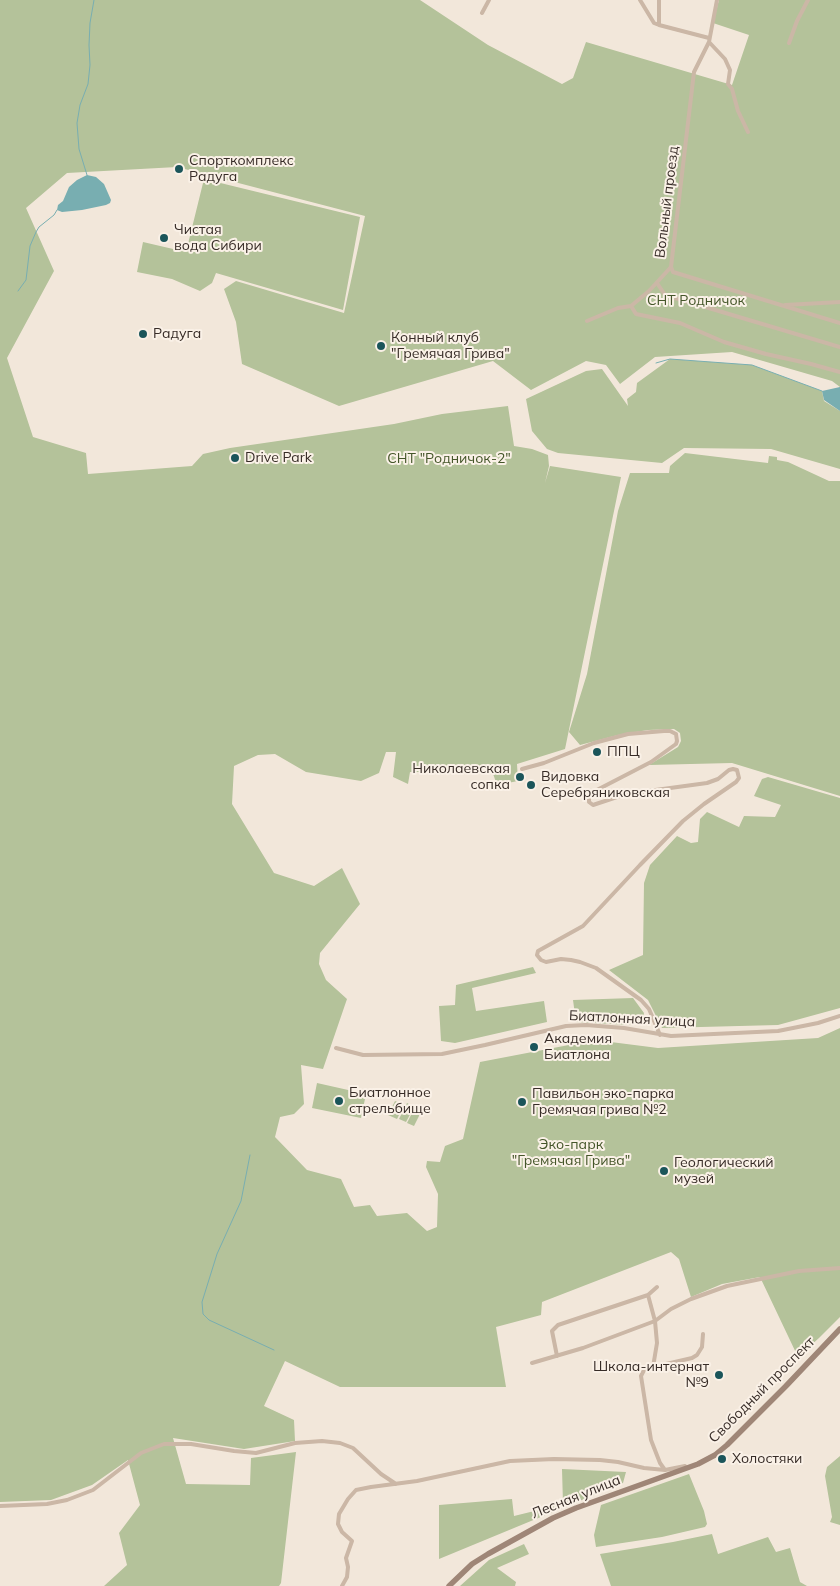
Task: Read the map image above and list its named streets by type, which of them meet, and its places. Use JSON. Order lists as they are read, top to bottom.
{
  "streets": {
    "main road": ["Свободный проспект", "Лесная улица"],
    "street": ["Вольный проезд", "Биатлонная улица"]
  },
  "crossings": [
    ["Свободный проспект", "Лесная улица"]
  ],
  "parks": ["СНТ Родничок", "СНТ \"Родничок-2\"", "Эко-парк \"Гремячая Грива\""],
  "places": [
    "Спорткомплекс Радуга",
    "Чистая вода Сибири",
    "Радуга",
    "Конный клуб \"Гремячая Грива\"",
    "Drive Park",
    "ППЦ",
    "Николаевская сопка",
    "Видовка Серебряниковская",
    "Академия Биатлона",
    "Биатлонное стрельбище",
    "Павильон эко-парка Гремячая грива №2",
    "Геологический музей",
    "Школа-интернат №9",
    "Холостяки"
  ]
}
